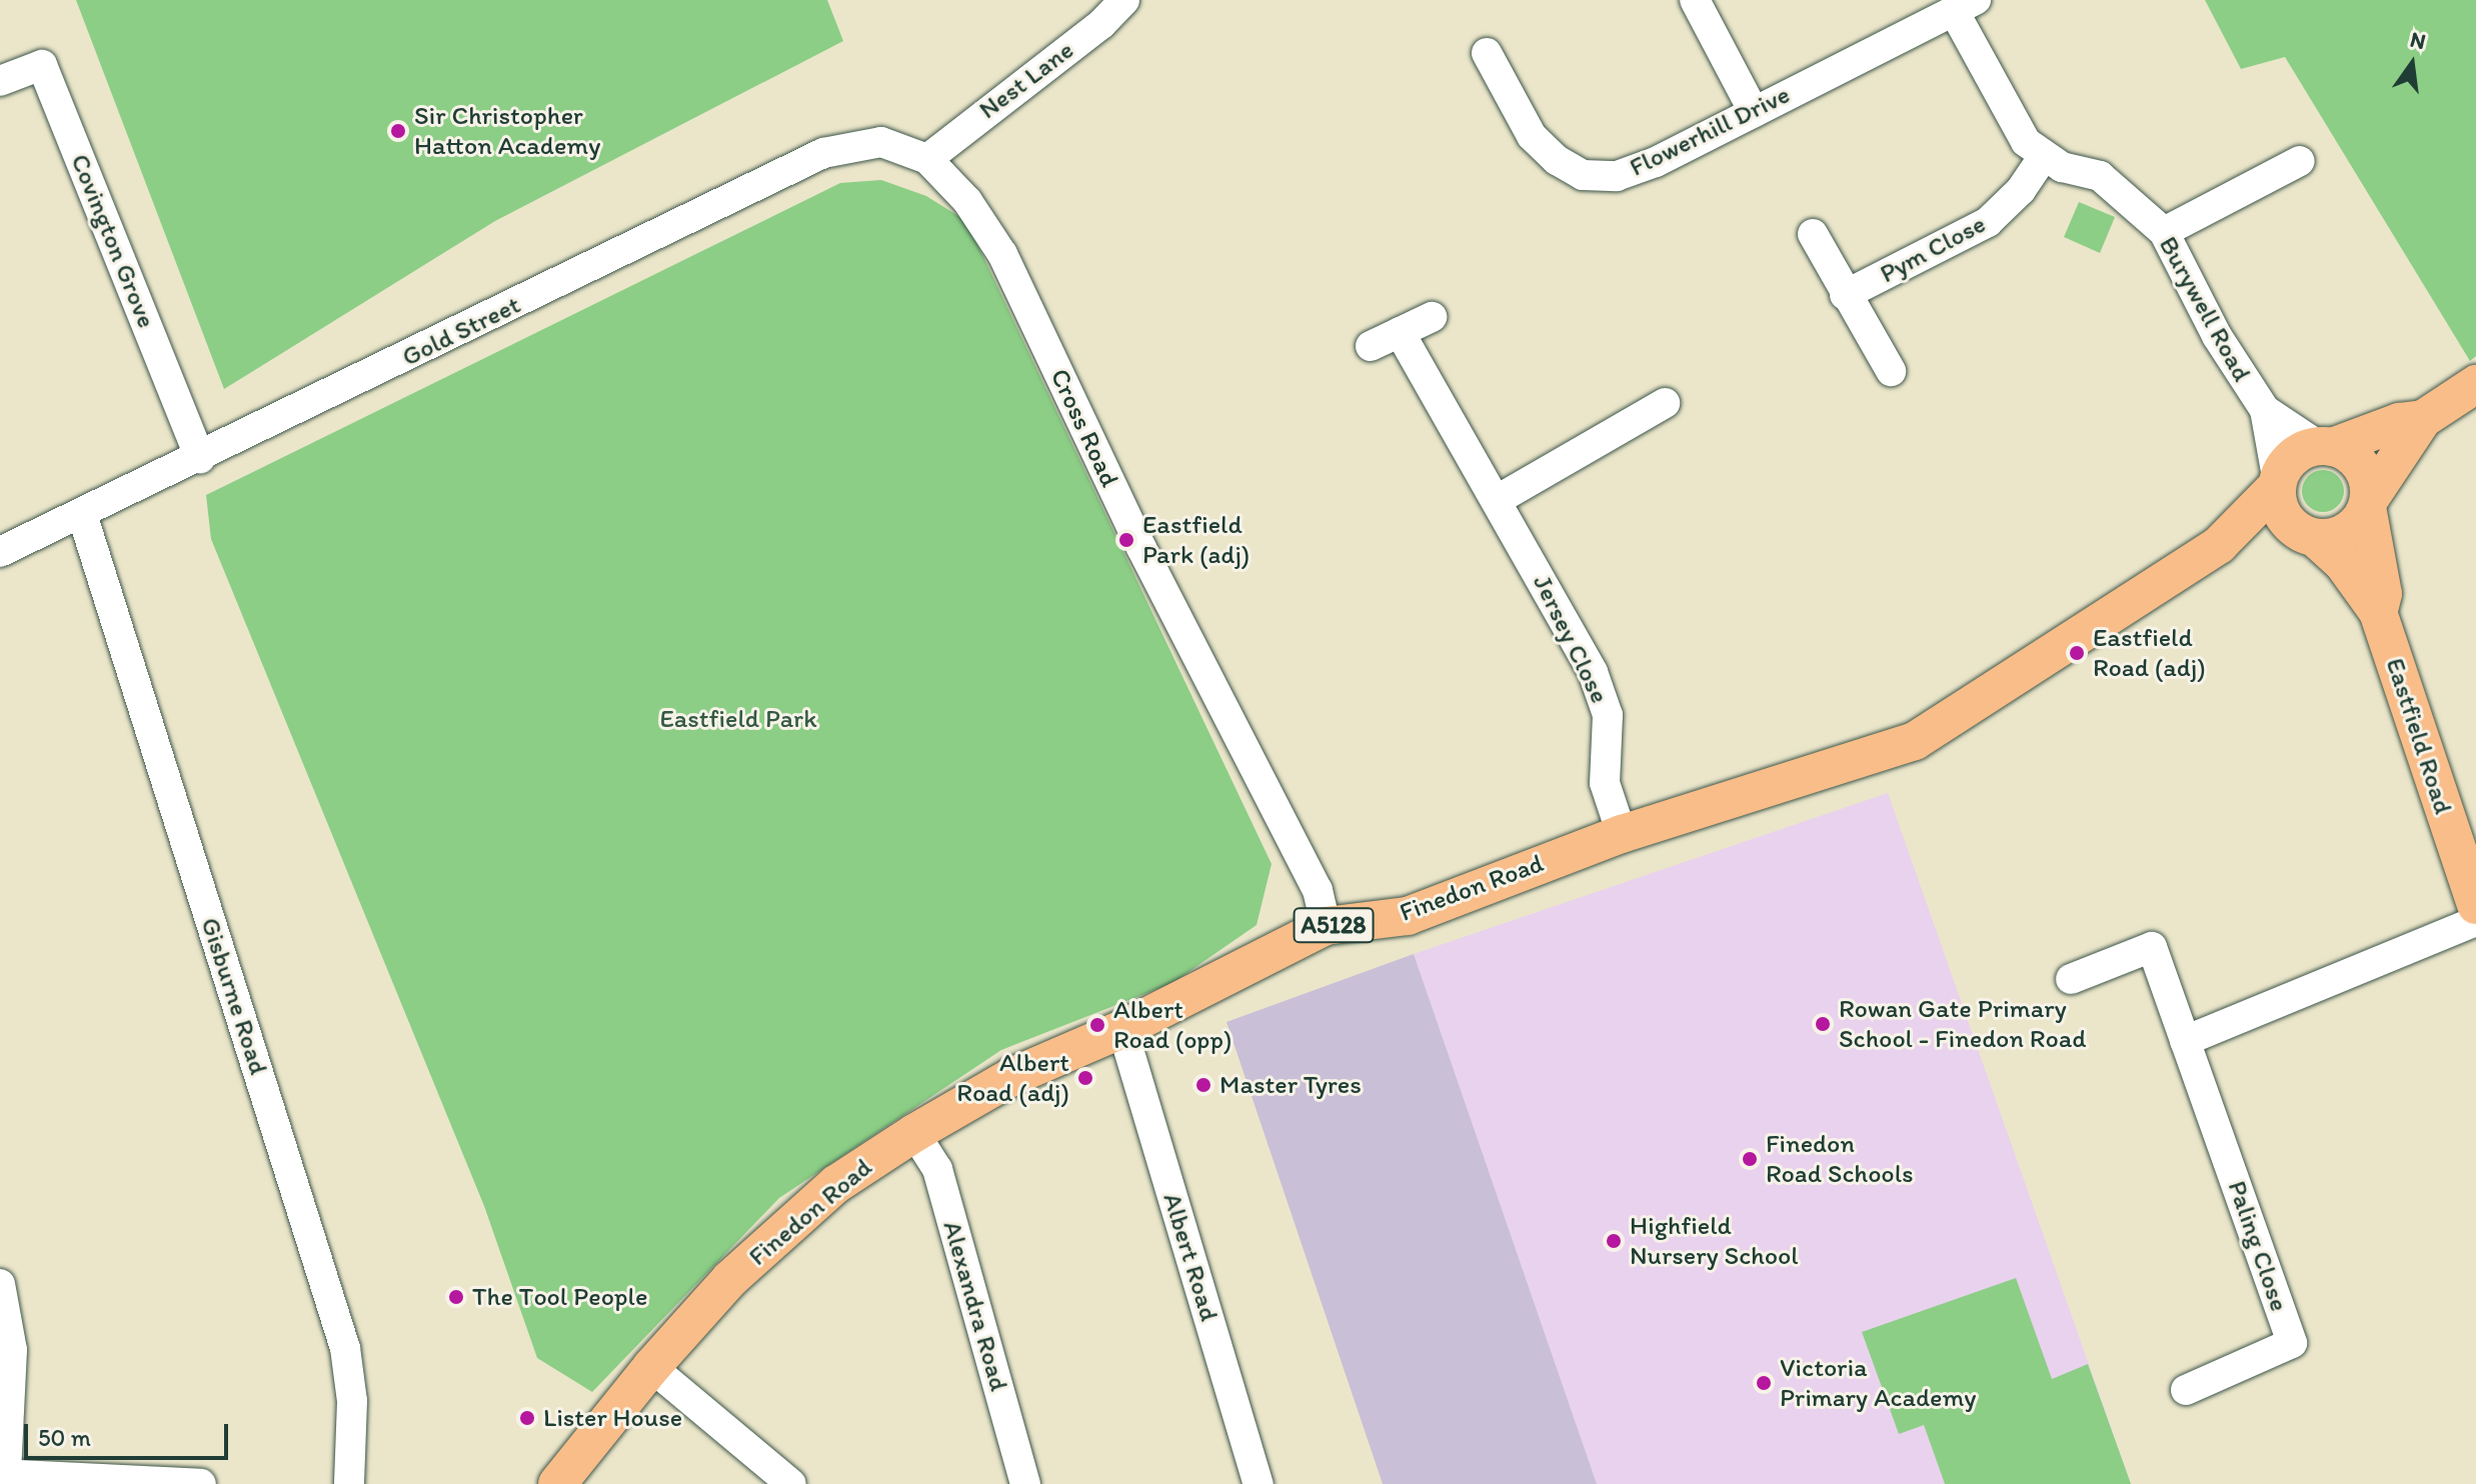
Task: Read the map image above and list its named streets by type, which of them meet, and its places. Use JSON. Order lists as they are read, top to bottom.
{
  "streets": {
    "main road": ["Eastfield Road", "Finedon Road", "A5128"],
    "street": [
      "Nest Lane",
      "Flowerhill Drive",
      "Covington Grove",
      "Pym Close",
      "Burywell Road",
      "Gold Street",
      "Cross Road",
      "Jersey Close",
      "Gisburne Road",
      "Paling Close",
      "Albert Road",
      "Alexandra Road"
    ]
  },
  "crossings": [
    ["Nest Lane", "Gold Street"],
    ["Nest Lane", "Cross Road"],
    ["Covington Grove", "Gold Street"],
    ["Pym Close", "Burywell Road"],
    ["Burywell Road", "Eastfield Road"],
    ["Burywell Road", "Finedon Road"],
    ["Gold Street", "Cross Road"],
    ["Gold Street", "Gisburne Road"],
    ["Cross Road", "Finedon Road"],
    ["Jersey Close", "Finedon Road"],
    ["Eastfield Road", "Finedon Road"],
    ["Finedon Road", "Albert Road"],
    ["Finedon Road", "Alexandra Road"]
  ],
  "parks": ["Eastfield Park"],
  "places": [
    "Sir Christopher Hatton Academy",
    "Eastfield Park (adj)",
    "Eastfield Road (adj)",
    "Rowan Gate Primary School - Finedon Road",
    "Albert Road (opp)",
    "Albert Road (adj)",
    "Master Tyres",
    "Finedon Road Schools",
    "Highfield Nursery School",
    "The Tool People",
    "Victoria Primary Academy",
    "Lister House"
  ],
  "scale_bar": "50 m",
  "north": "top"
}
